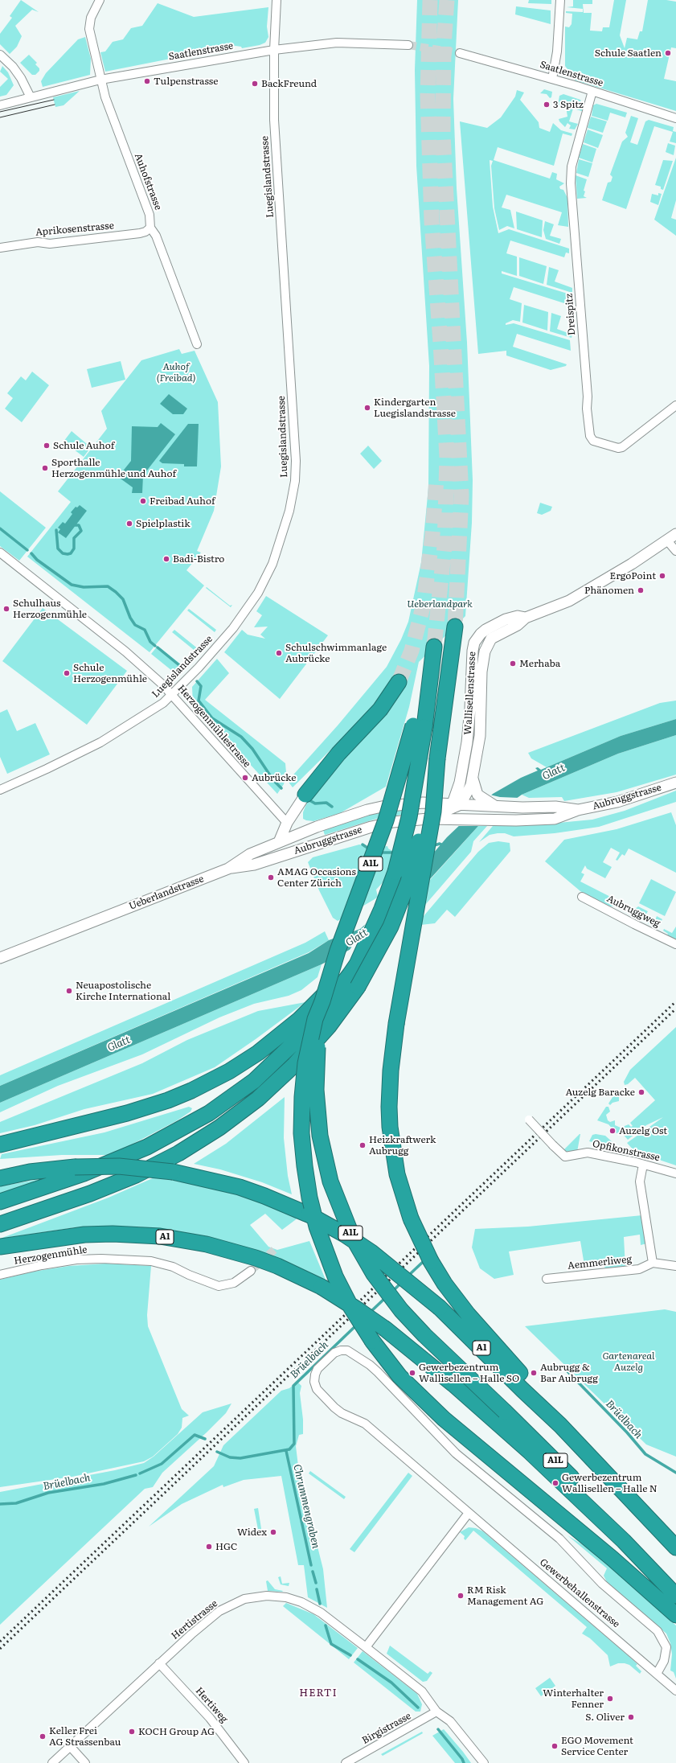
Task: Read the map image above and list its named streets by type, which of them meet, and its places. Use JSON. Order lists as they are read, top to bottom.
{
  "streets": {
    "highway": ["A1L", "A1"],
    "street": [
      "Saatlenstrasse",
      "Luegislandstrasse",
      "Auhofstrasse",
      "Aprikosenstrasse",
      "Dreispitz",
      "Wallisellenstrasse",
      "Herzogenmühlestrasse",
      "Aubruggstrasse",
      "Ueberlandstrasse",
      "Aubruggweg",
      "Opfikonstrasse",
      "Herzogenmühle",
      "Aemmerliweg",
      "Gewerbehallenstrasse",
      "Hertistrasse",
      "Hertiweg",
      "Birgistrasse"
    ]
  },
  "crossings": [
    ["Saatlenstrasse", "Luegislandstrasse"],
    ["Saatlenstrasse", "Auhofstrasse"],
    ["Saatlenstrasse", "Dreispitz"],
    ["Luegislandstrasse", "Herzogenmühlestrasse"],
    ["Auhofstrasse", "Aprikosenstrasse"],
    ["Wallisellenstrasse", "Aubruggstrasse"],
    ["Aubruggstrasse", "Ueberlandstrasse"],
    ["A1L", "A1"],
    ["Hertistrasse", "Hertiweg"],
    ["Hertistrasse", "Birgistrasse"]
  ],
  "districts": ["HERTI"],
  "water": ["Glatt", "Brüelbach", "Chrummengraben"],
  "parks": ["Auhof (Freibad)", "Ueberlandpark", "Gartenareal Auzelg"],
  "places": [
    "Schule Saatlen",
    "Tulpenstrasse",
    "BackFreund",
    "3 Spitz",
    "Kindergarten Luegislandstrasse",
    "Schule Auhof",
    "Sporthalle Herzogenmühle und Auhof",
    "Freibad Auhof",
    "Spielplastik",
    "Badi-Bistro",
    "ErgoPoint",
    "Phänomen",
    "Schulhaus Herzogenmühle",
    "Schulschwimmanlage Aubrücke",
    "Merhaba",
    "Schule Herzogenmühle",
    "Aubrücke",
    "AMAG Occasions Center Zürich",
    "Neuapostolische Kirche International",
    "Auzelg Baracke",
    "Auzelg Ost",
    "Heizkraftwerk Aubrugg",
    "Gewerbezentrum Wallisellen – Halle SO",
    "Aubrugg & Bar Aubrugg",
    "Gewerbezentrum Wallisellen – Halle N",
    "Widex",
    "HGC",
    "RM Risk Management AG",
    "Winterhalter Fenner",
    "S. Oliver",
    "KOCH Group AG",
    "Keller Frei AG Strassenbau",
    "EGO Movement Service Center"
  ]
}
